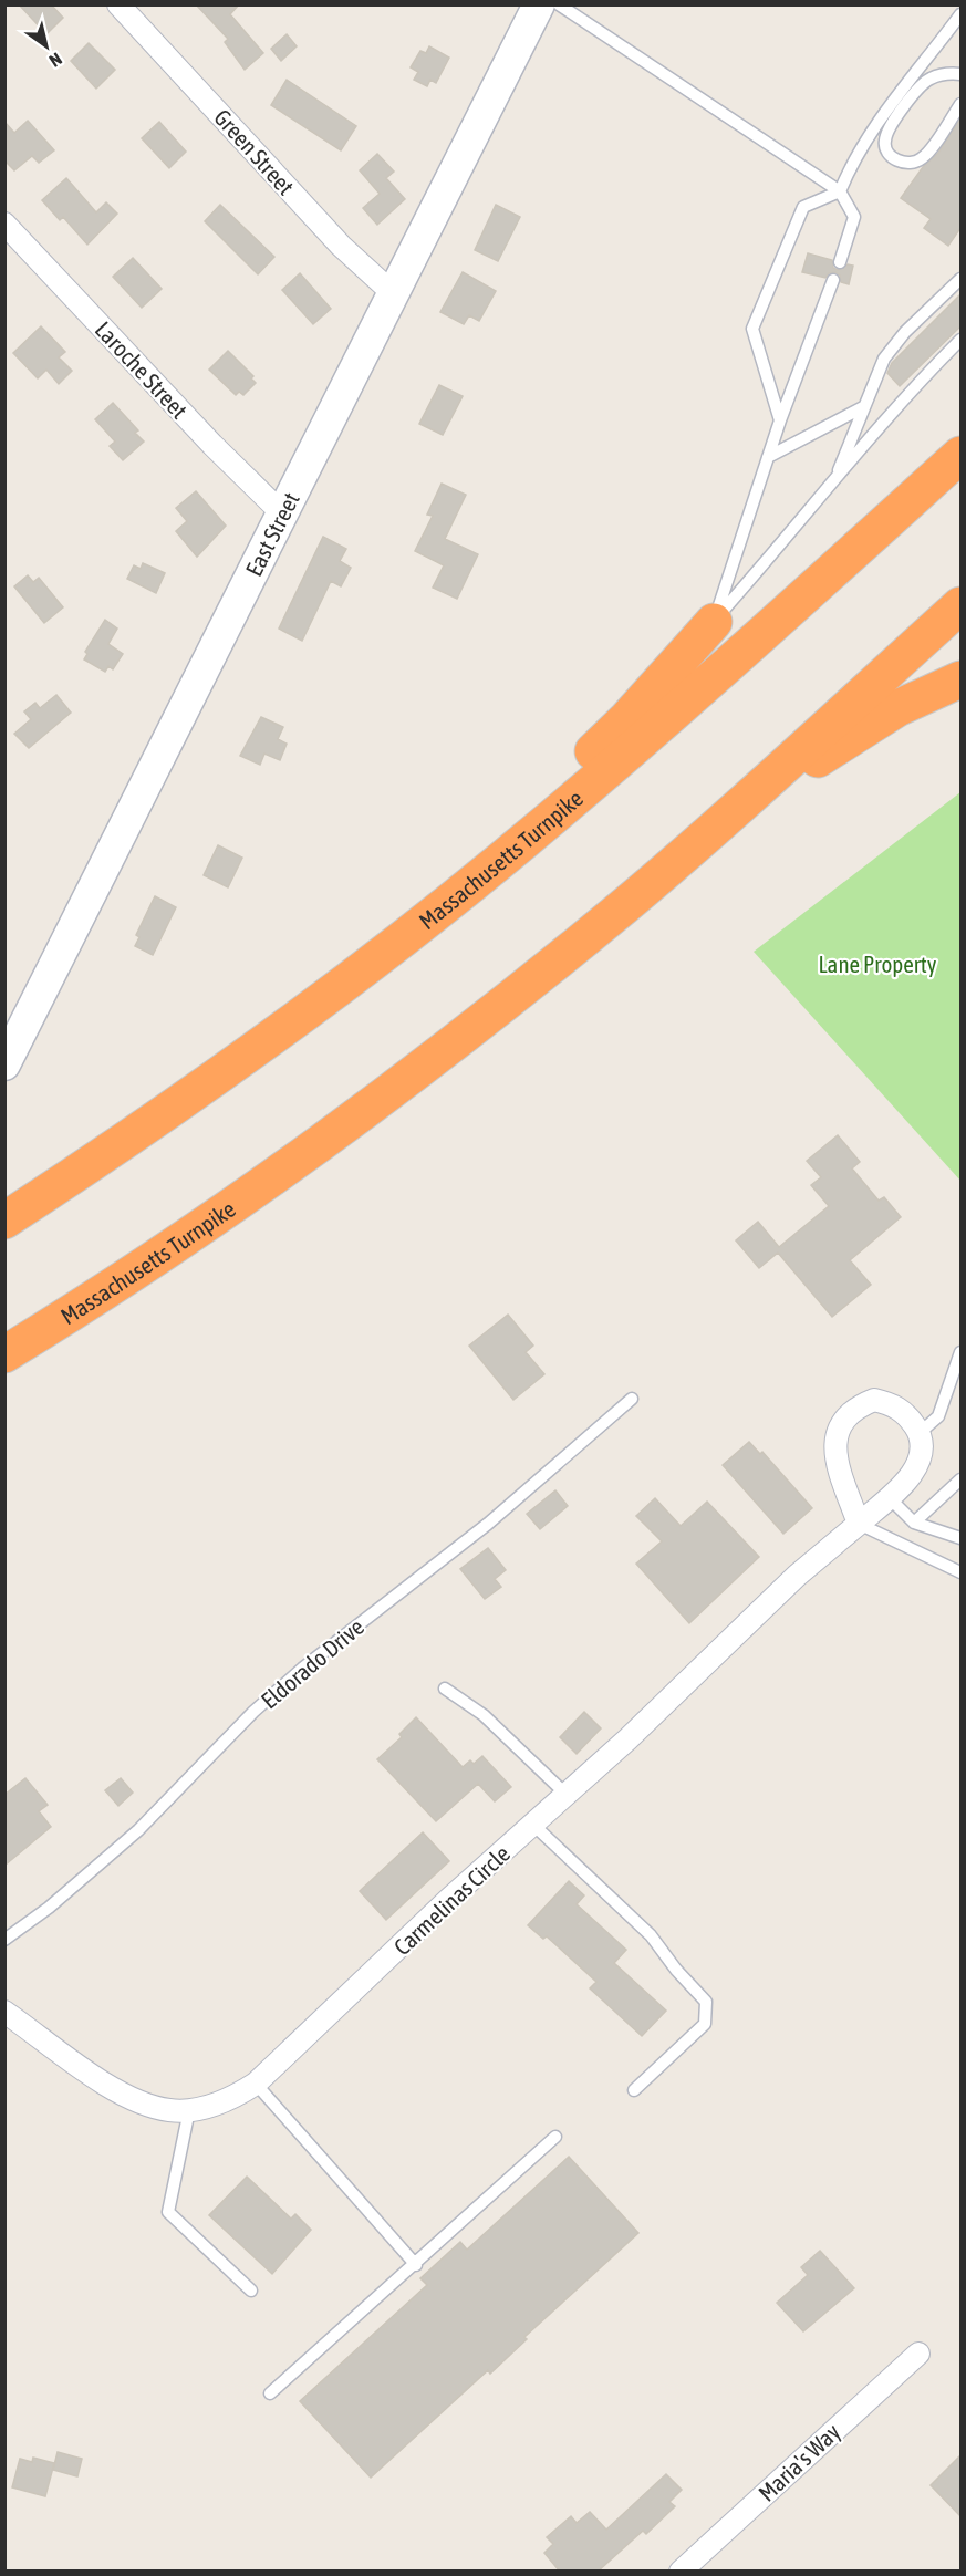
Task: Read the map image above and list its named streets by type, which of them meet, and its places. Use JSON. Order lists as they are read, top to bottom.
{
  "streets": {
    "highway": ["Massachusetts Turnpike"],
    "main road": ["East Street"],
    "street": [
      "Green Street",
      "Laroche Street",
      "Carmelinas Circle",
      "Maria's Way"
    ],
    "lane": ["Eldorado Drive"]
  },
  "crossings": [
    ["Green Street", "East Street"],
    ["Laroche Street", "East Street"]
  ],
  "parks": ["Lane Property"],
  "north": "bottom right"
}
